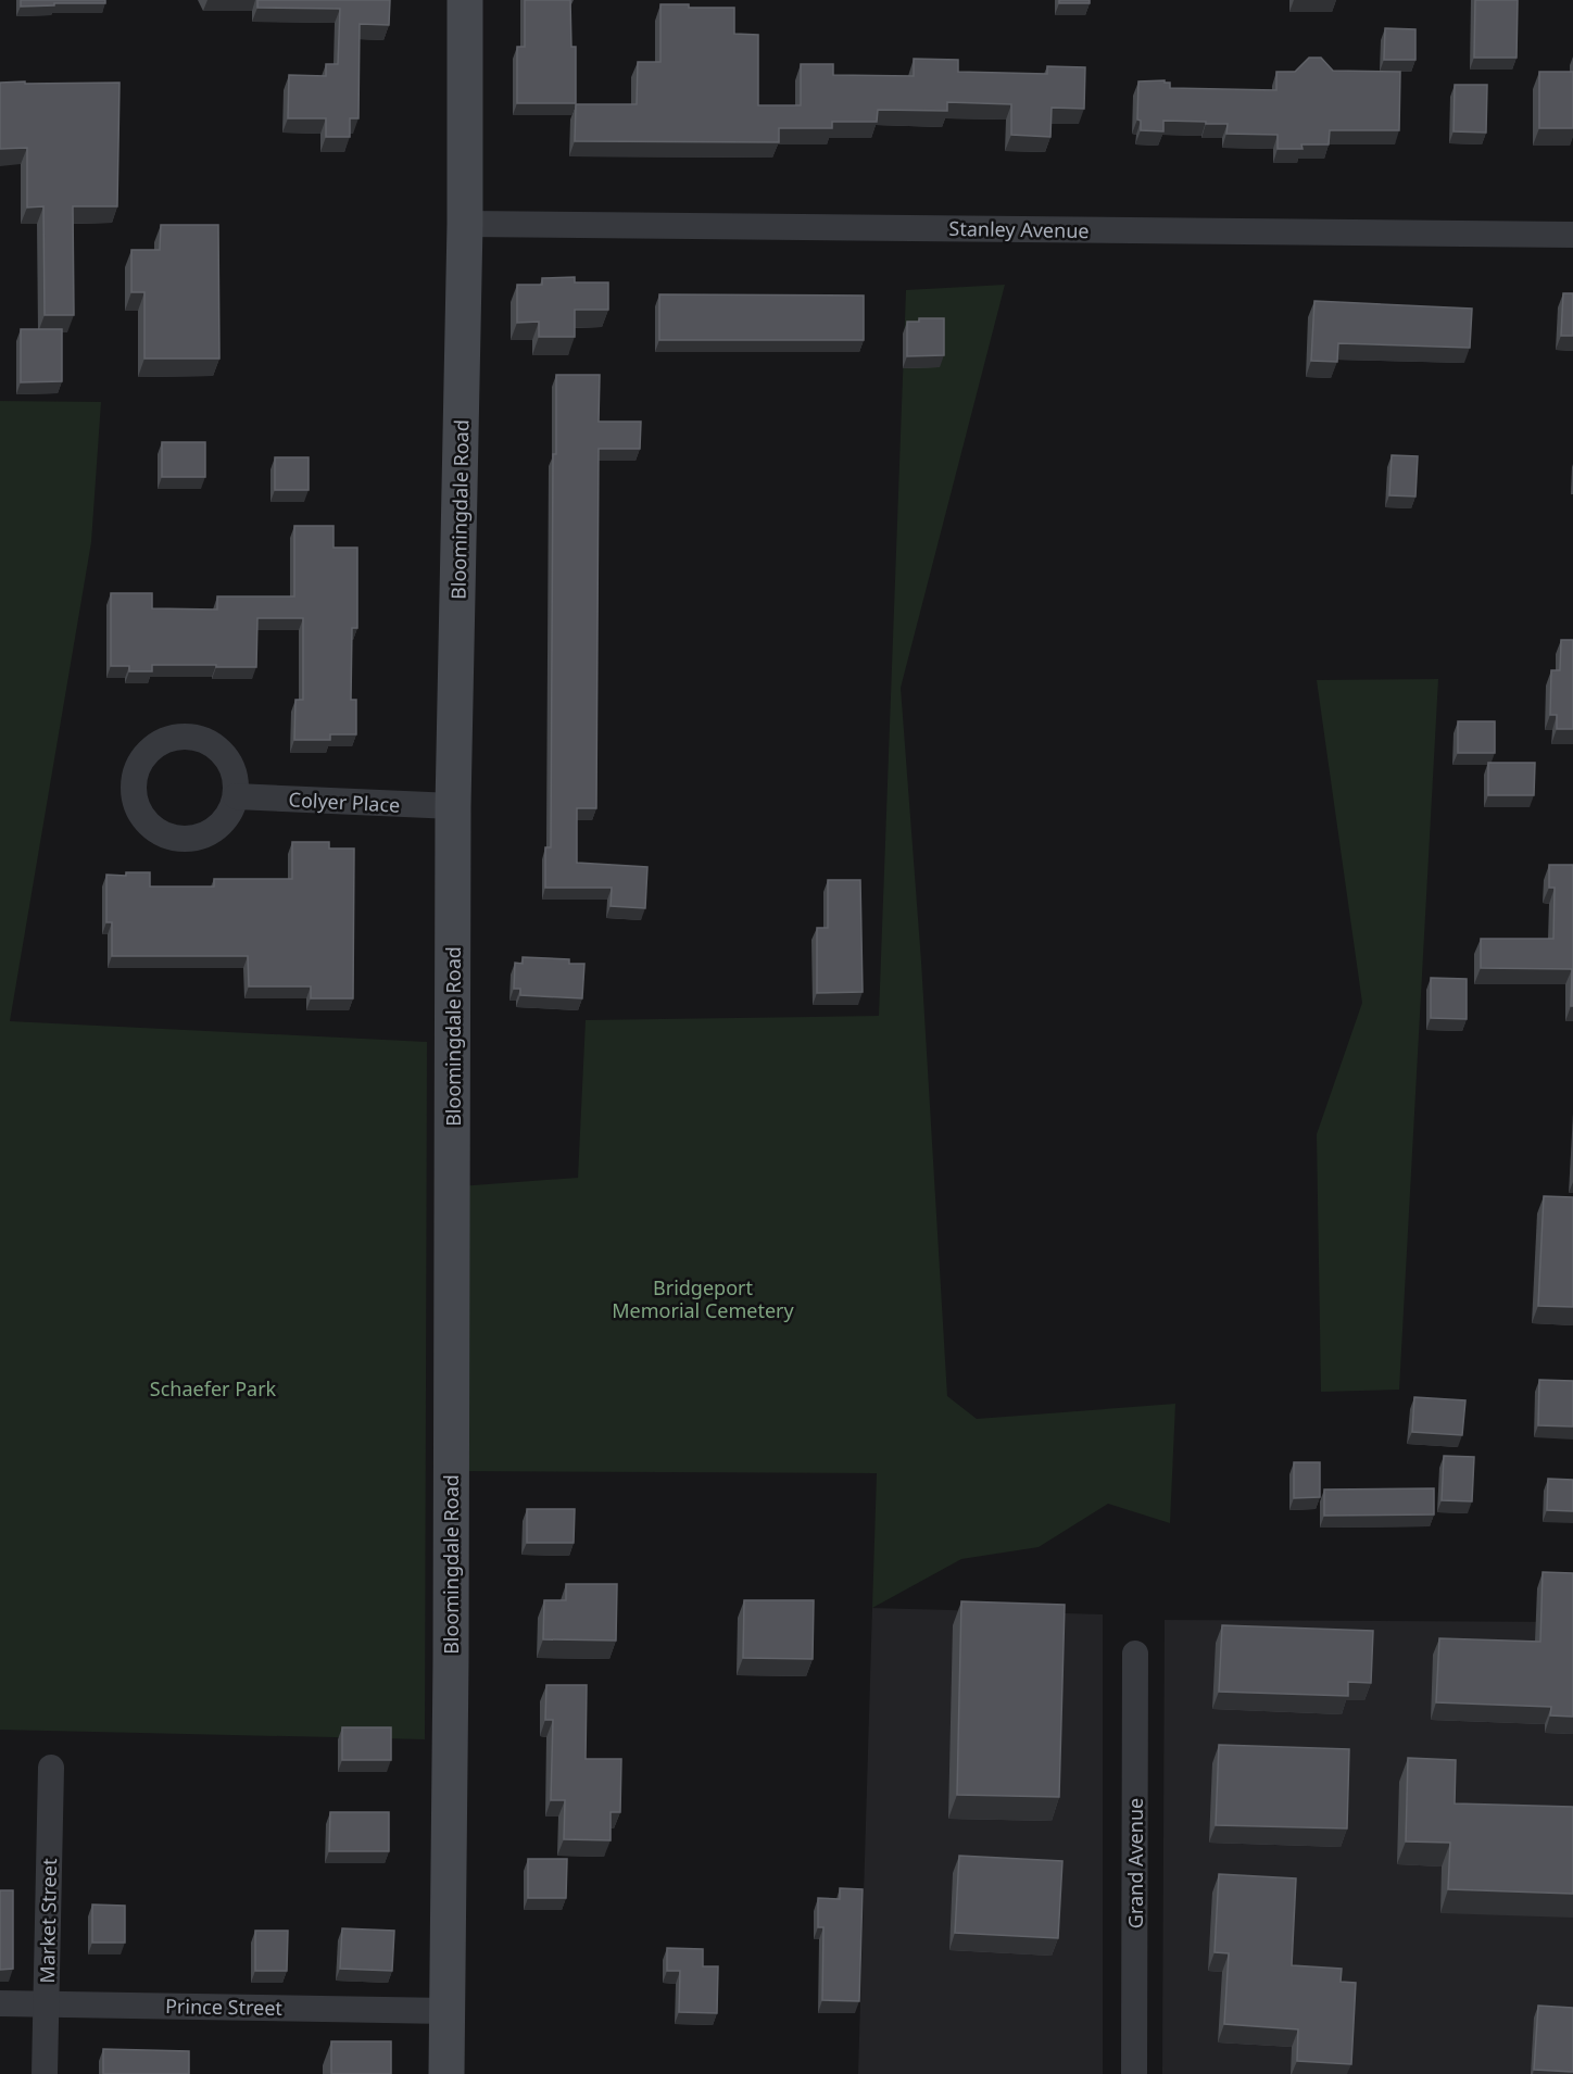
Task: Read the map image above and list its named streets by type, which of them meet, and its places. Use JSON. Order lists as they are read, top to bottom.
{
  "streets": {
    "main road": ["Bloomingdale Road"],
    "street": [
      "Stanley Avenue",
      "Colyer Place",
      "Grand Avenue",
      "Market Street",
      "Prince Street"
    ]
  },
  "crossings": [
    ["Stanley Avenue", "Bloomingdale Road"],
    ["Bloomingdale Road", "Colyer Place"],
    ["Bloomingdale Road", "Prince Street"],
    ["Market Street", "Prince Street"]
  ],
  "parks": ["Bridgeport Memorial Cemetery", "Schaefer Park"]
}
